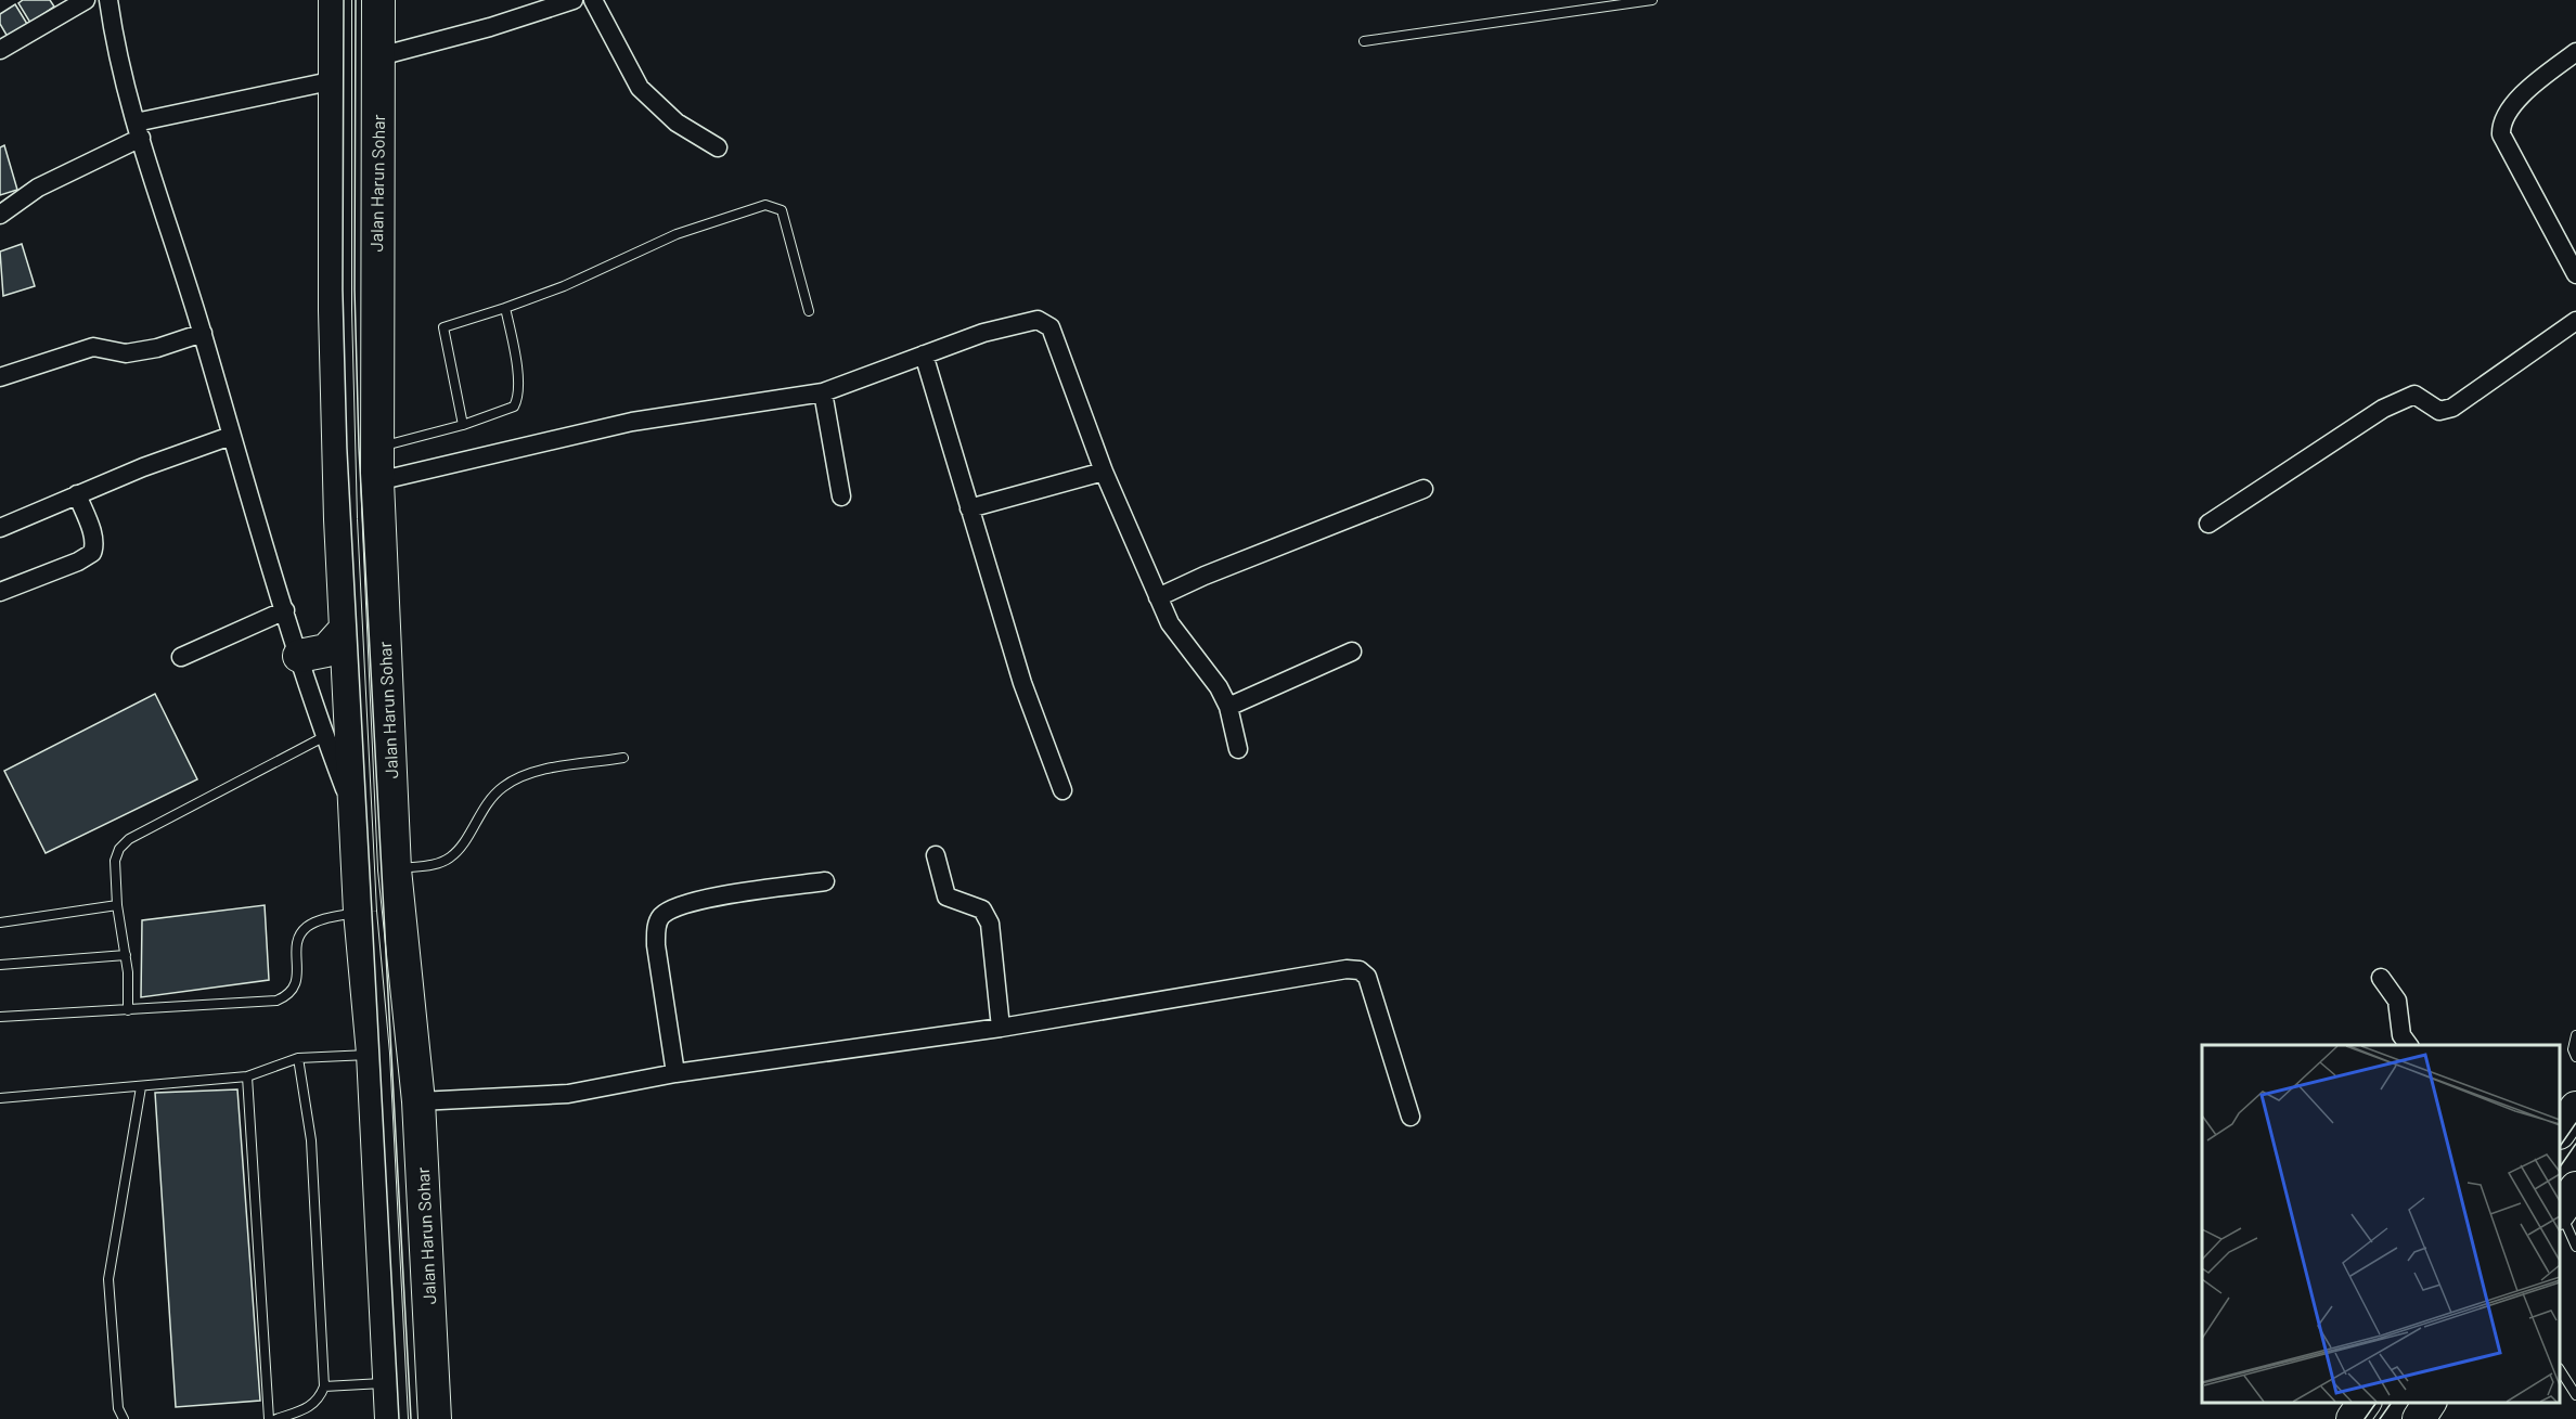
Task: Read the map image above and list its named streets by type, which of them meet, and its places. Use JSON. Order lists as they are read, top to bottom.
{
  "streets": {
    "highway": ["Jalan Harun Sohar"]
  }
}
